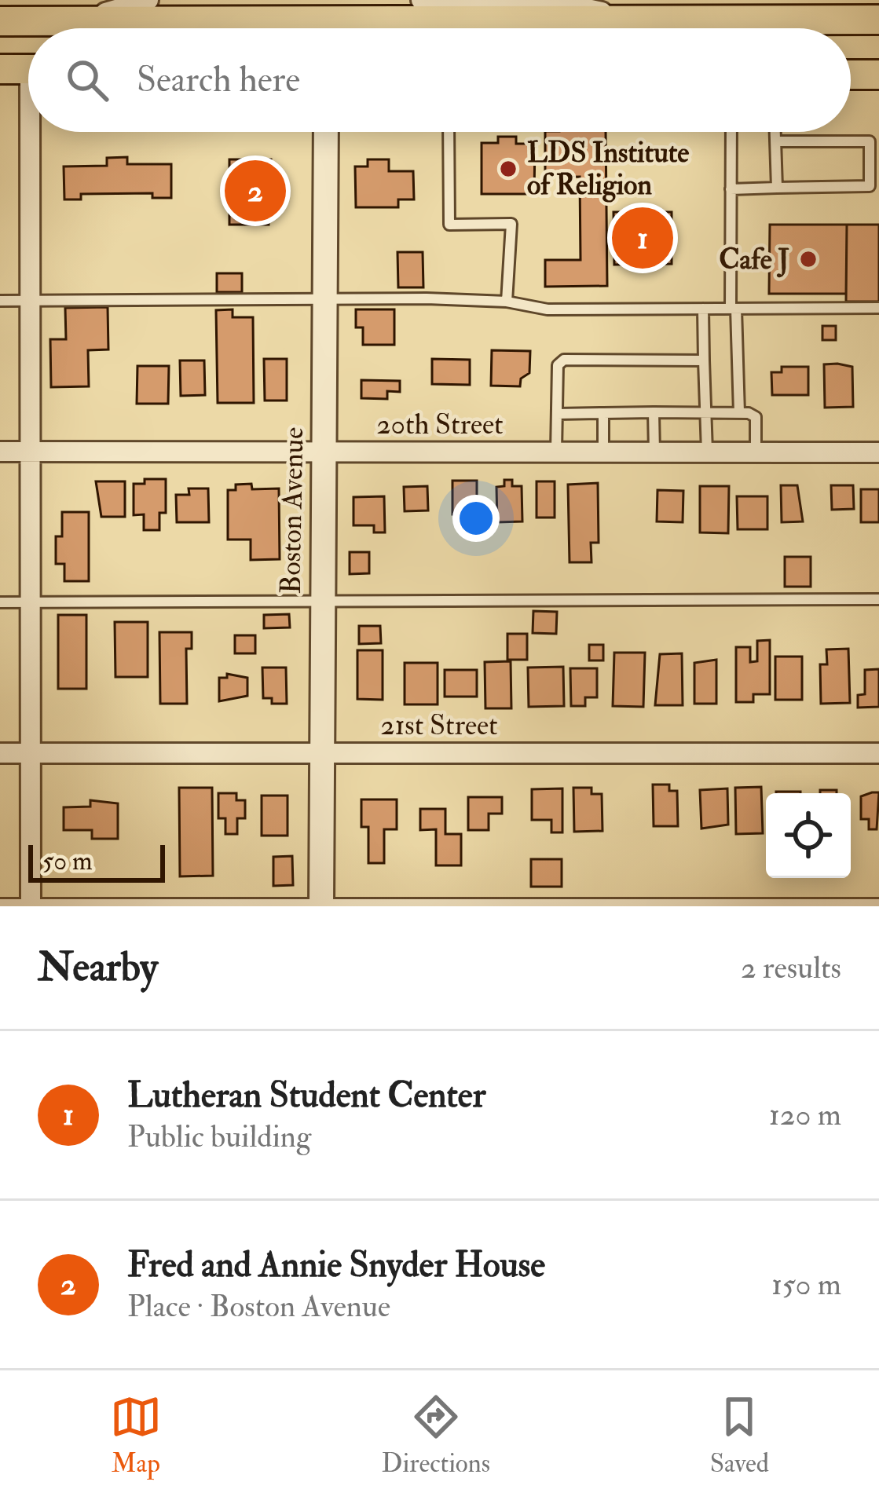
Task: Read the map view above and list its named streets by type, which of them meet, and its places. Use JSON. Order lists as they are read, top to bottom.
{
  "streets": {
    "street": ["20th Street", "Boston Avenue", "21st Street"]
  },
  "crossings": [
    ["20th Street", "Boston Avenue"],
    ["Boston Avenue", "21st Street"]
  ],
  "places": ["LDS Institute of Religion", "Cafe J"],
  "scale_bar": "50 m",
  "page": {
    "search": "Search here",
    "pins": ["2", "1"],
    "scale": "50 m",
    "heading": ["Nearby", "2 results"],
    "list": [
      {
        "mark": "1",
        "name": "Lutheran Student Center",
        "note": "Public building",
        "value": "120 m"
      },
      {
        "mark": "2",
        "name": "Fred and Annie Snyder House",
        "note": "Place · Boston Avenue",
        "value": "150 m"
      }
    ],
    "nav": ["Map", "Directions", "Saved"]
  }
}
